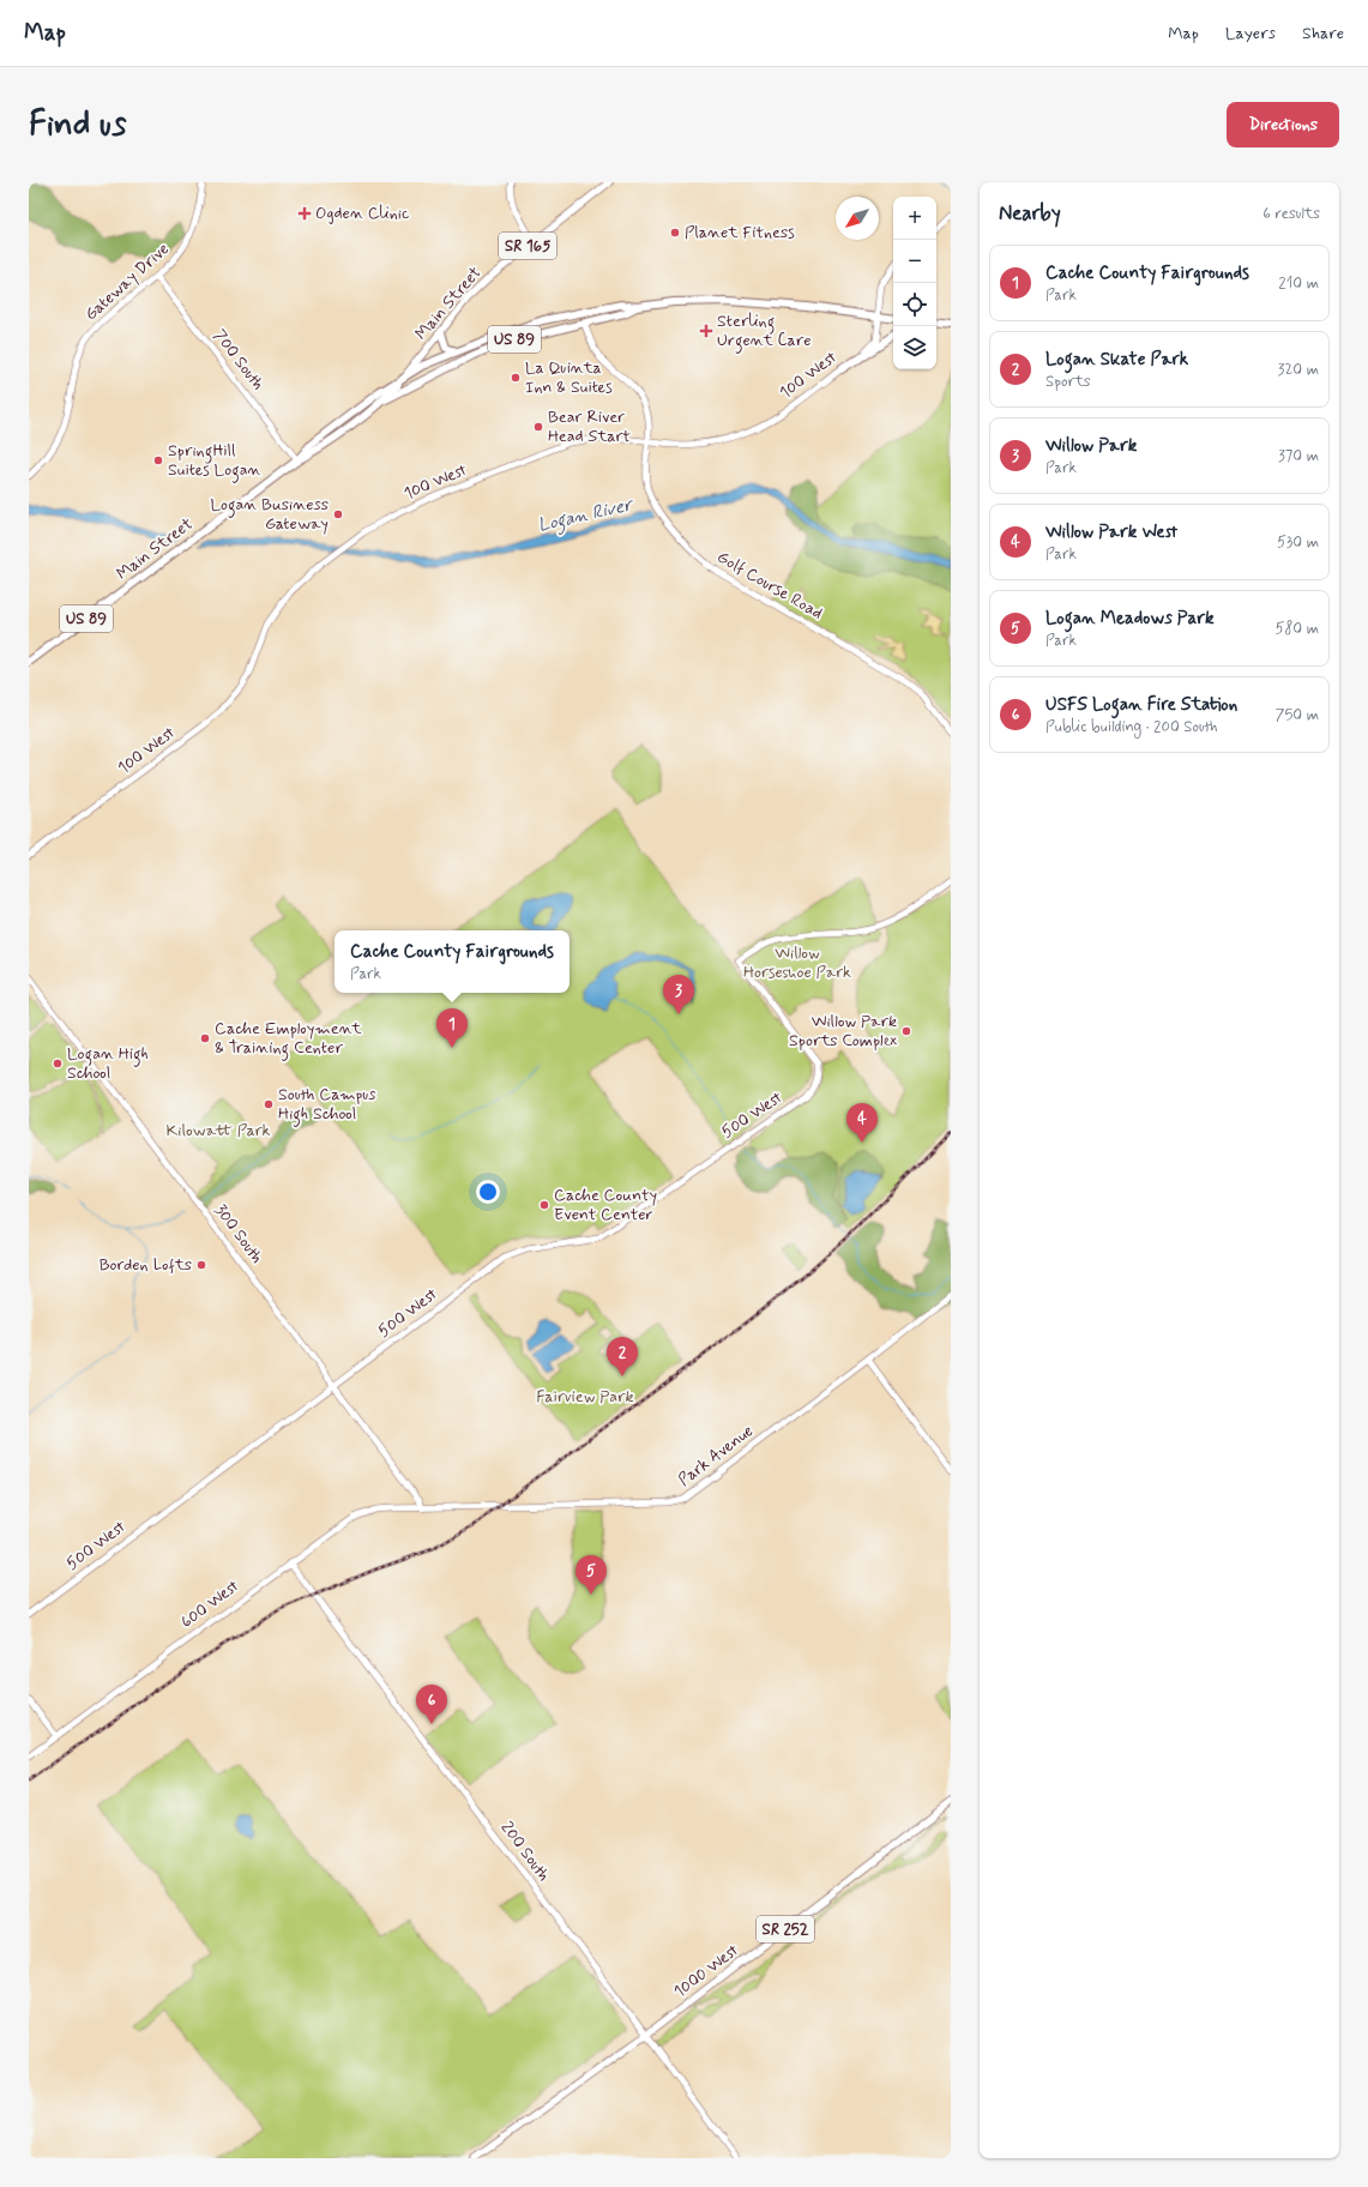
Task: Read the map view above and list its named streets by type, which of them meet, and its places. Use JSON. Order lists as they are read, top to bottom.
{
  "streets": {
    "highway": ["Main Street", "US 89"],
    "main road": ["SR 165", "SR 252", "1000 West"],
    "street": [
      "Gateway Drive",
      "700 South",
      "100 West",
      "Golf Course Road",
      "500 West",
      "300 South",
      "Park Avenue",
      "600 West",
      "200 South"
    ]
  },
  "crossings": [
    ["Gateway Drive", "700 South"],
    ["Main Street", "US 89"],
    ["Main Street", "700 South"],
    ["US 89", "100 West"],
    ["US 89", "Golf Course Road"],
    ["100 West", "Golf Course Road"],
    ["500 West", "300 South"],
    ["300 South", "Park Avenue"],
    ["300 South", "600 West"],
    ["Park Avenue", "600 West"],
    ["600 West", "200 South"],
    ["200 South", "1000 West"]
  ],
  "water": ["Logan River"],
  "parks": ["Willow Horseshoe Park", "Kilowatt Park", "Fairview Park"],
  "places": {
    "health": ["Ogden Clinic", "Sterling Urgent Care"],
    "other": [
      "Planet Fitness",
      "La Quinta Inn & Suites",
      "Bear River Head Start",
      "SpringHill Suites Logan",
      "Logan Business Gateway",
      "Willow Park Sports Complex",
      "Cache Employment & Training Center",
      "Logan High School",
      "South Campus High School",
      "Cache County Event Center",
      "Borden Lofts"
    ]
  },
  "north": "bottom left",
  "page": {
    "header": "Map",
    "nav": ["Map", "Layers", "Share"],
    "buttons": "Directions",
    "title": "Find us",
    "heading": ["Nearby", "6 results"],
    "map_buttons": ["+", "−"],
    "list": [
      {
        "mark": "1",
        "name": "Cache County Fairgrounds",
        "note": "Park",
        "value": "210 m"
      },
      {
        "mark": "2",
        "name": "Logan Skate Park",
        "note": "Sports",
        "value": "320 m"
      },
      {
        "mark": "3",
        "name": "Willow Park",
        "note": "Park",
        "value": "370 m"
      },
      {
        "mark": "4",
        "name": "Willow Park West",
        "note": "Park",
        "value": "530 m"
      },
      {
        "mark": "5",
        "name": "Logan Meadows Park",
        "note": "Park",
        "value": "580 m"
      },
      {
        "mark": "6",
        "name": "USFS Logan Fire Station",
        "note": "Public building · 200 South",
        "value": "750 m"
      }
    ],
    "popup": ["Cache County Fairgrounds", "Park"],
    "pins": [
      "3",
      "1",
      "4",
      "2",
      "5",
      "6"
    ]
  }
}
